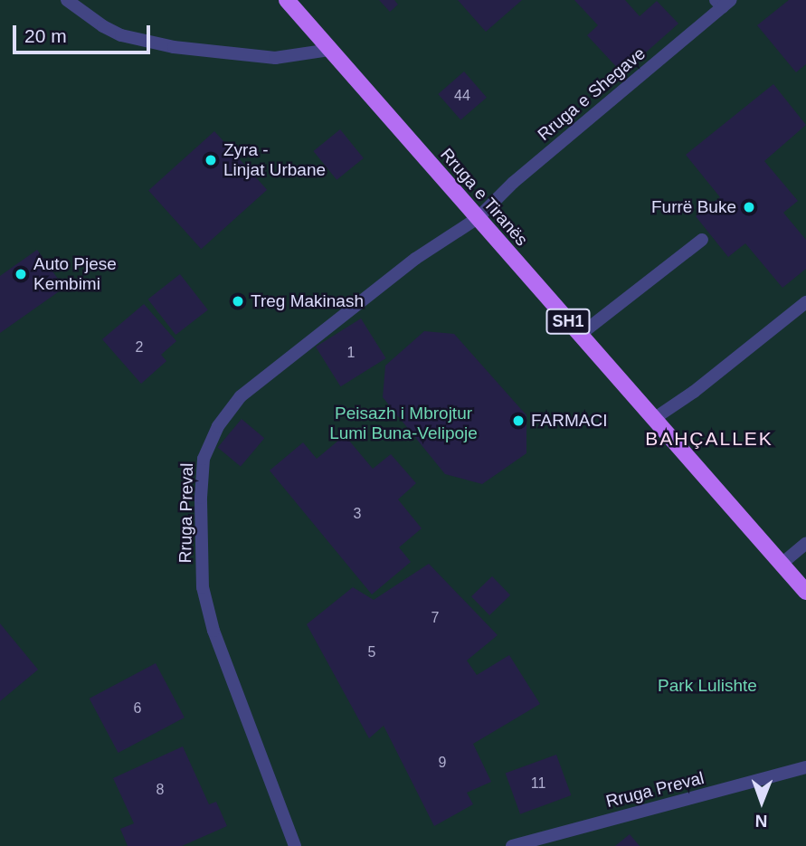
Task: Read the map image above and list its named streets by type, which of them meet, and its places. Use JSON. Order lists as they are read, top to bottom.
{
  "streets": {
    "main road": ["Rruga e Tiranës", "SH1"],
    "street": ["Rruga e Shegave", "Rruga Preval"]
  },
  "crossings": [
    ["Rruga e Shegave", "Rruga e Tiranës"],
    ["Rruga e Shegave", "Rruga Preval"],
    ["Rruga e Tiranës", "Rruga Preval"]
  ],
  "districts": ["BAHÇALLEK"],
  "parks": ["Peisazh i Mbrojtur Lumi Buna-Velipoje", "Park Lulishte"],
  "places": [
    "Zyra - Linjat Urbane",
    "Furrë Buke",
    "Auto Pjese Kembimi",
    "Treg Makinash",
    "FARMACI"
  ],
  "house_numbers": [
    "44",
    "2",
    "1",
    "3",
    "7",
    "5",
    "6",
    "9",
    "11",
    "8"
  ],
  "scale_bar": "20 m",
  "north": "bottom"
}
